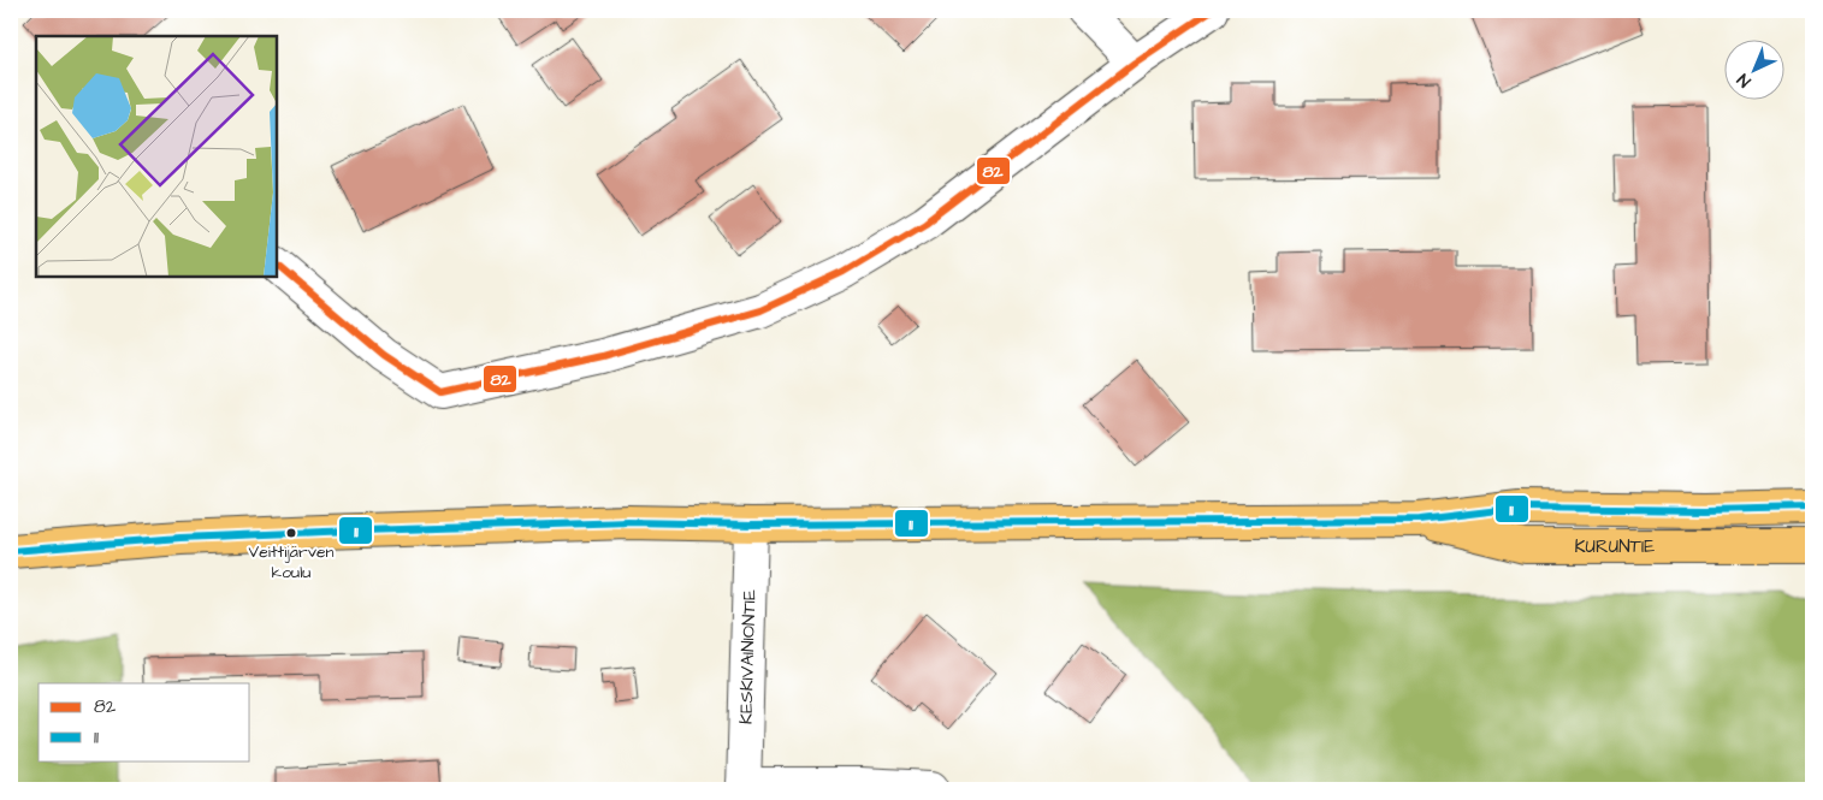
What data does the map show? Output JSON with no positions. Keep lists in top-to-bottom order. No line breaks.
{"streets":{"main road":["KURUNTIE"],"street":["KESKIVAINIONTIE"]},"crossings":[["KURUNTIE","KESKIVAINIONTIE"]],"places":["Veittijärven koulu"],"lines":["transit line 82","transit line 11"],"legend":["82","11"],"north":"bottom left"}
